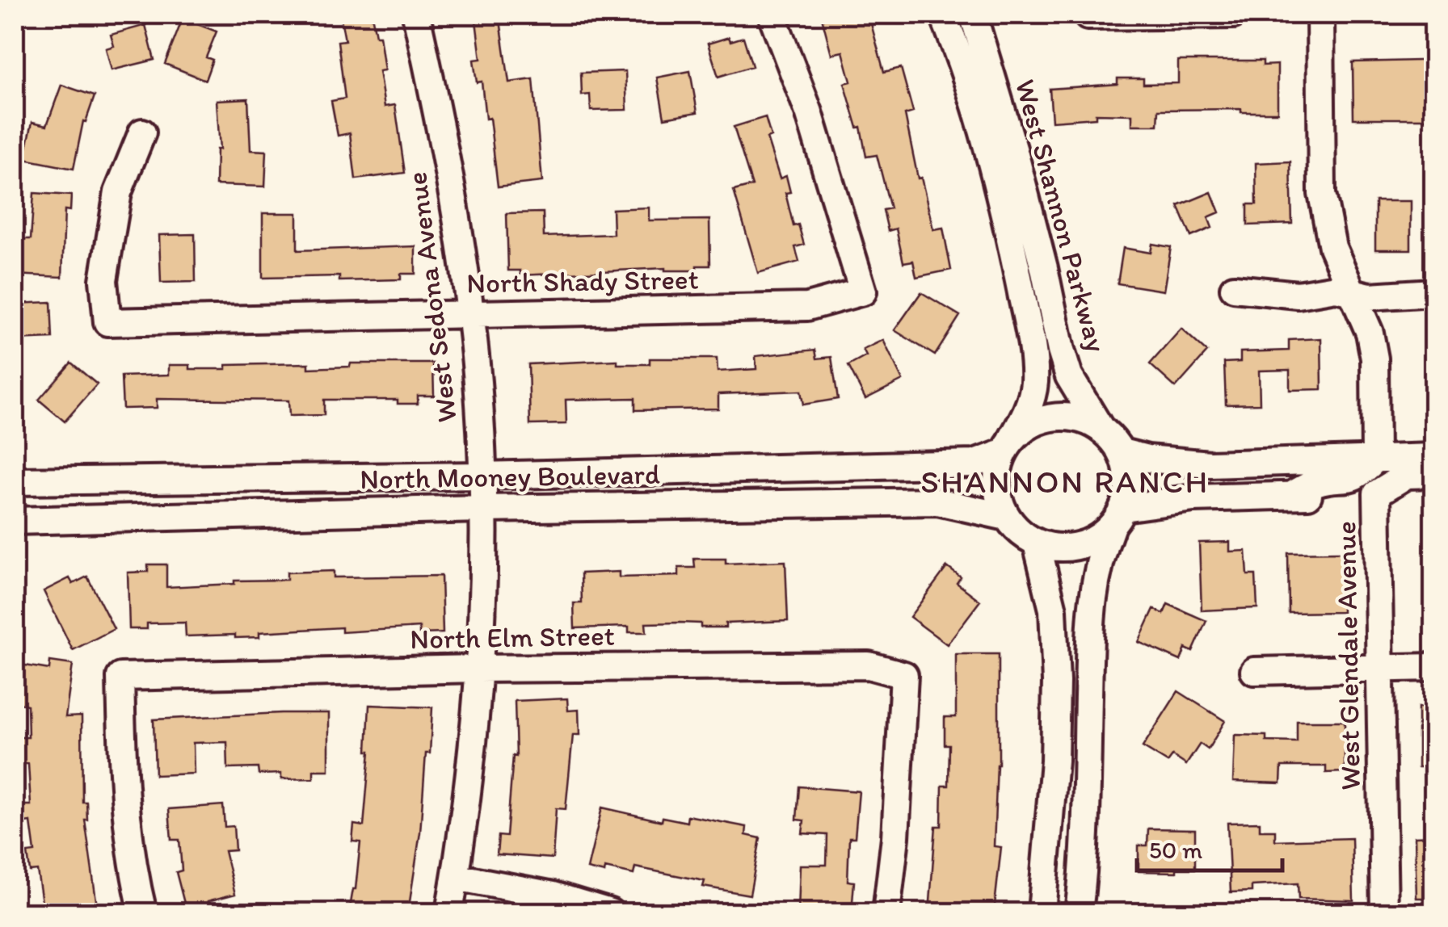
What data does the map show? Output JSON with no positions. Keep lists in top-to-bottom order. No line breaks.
{"streets":{"street":["West Shannon Parkway","North Shady Street","West Sedona Avenue","North Mooney Boulevard","North Elm Street","West Glendale Avenue"]},"crossings":[["West Shannon Parkway","North Mooney Boulevard"],["North Shady Street","West Sedona Avenue"],["West Sedona Avenue","North Mooney Boulevard"],["West Sedona Avenue","North Elm Street"]],"districts":["SHANNON RANCH"],"scale_bar":"50 m"}
